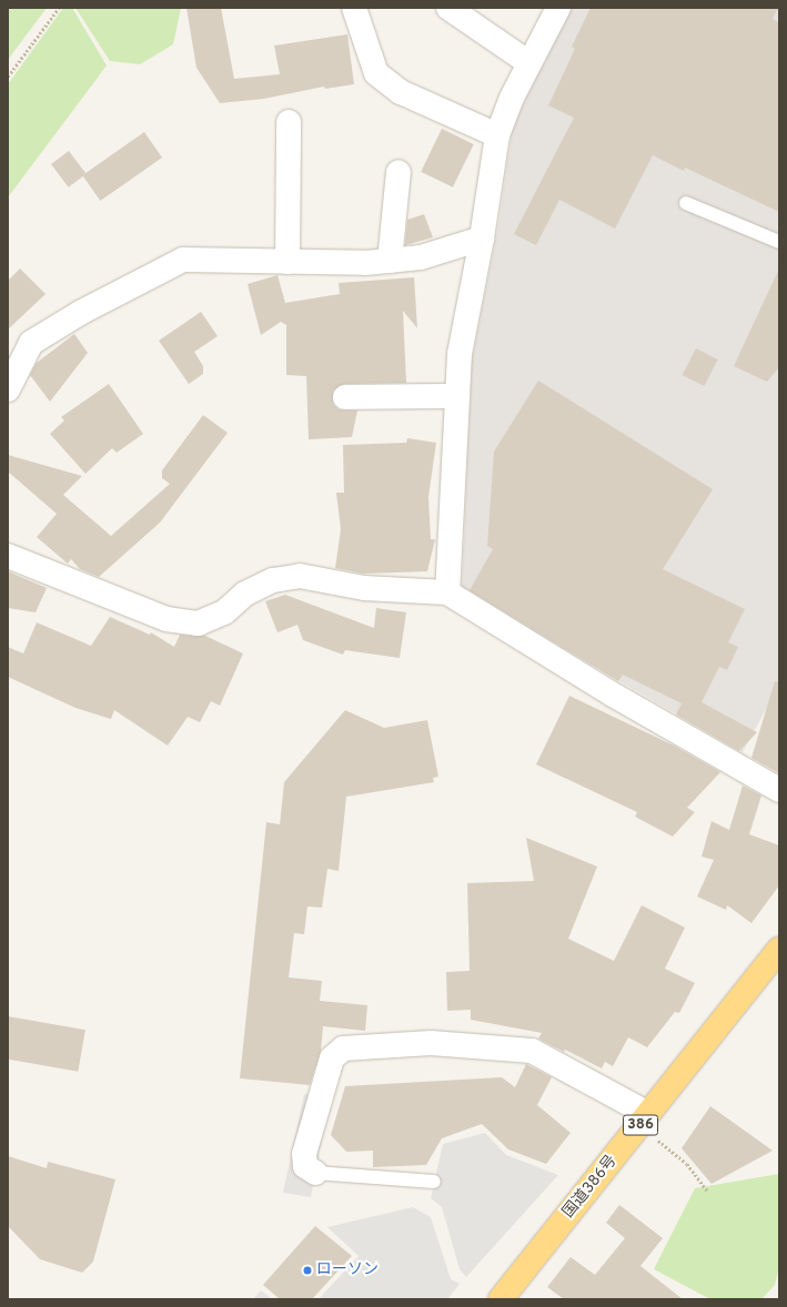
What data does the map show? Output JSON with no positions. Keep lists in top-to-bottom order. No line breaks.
{"streets":{"highway":["386","国道386号"]},"places":["ローソン"]}
